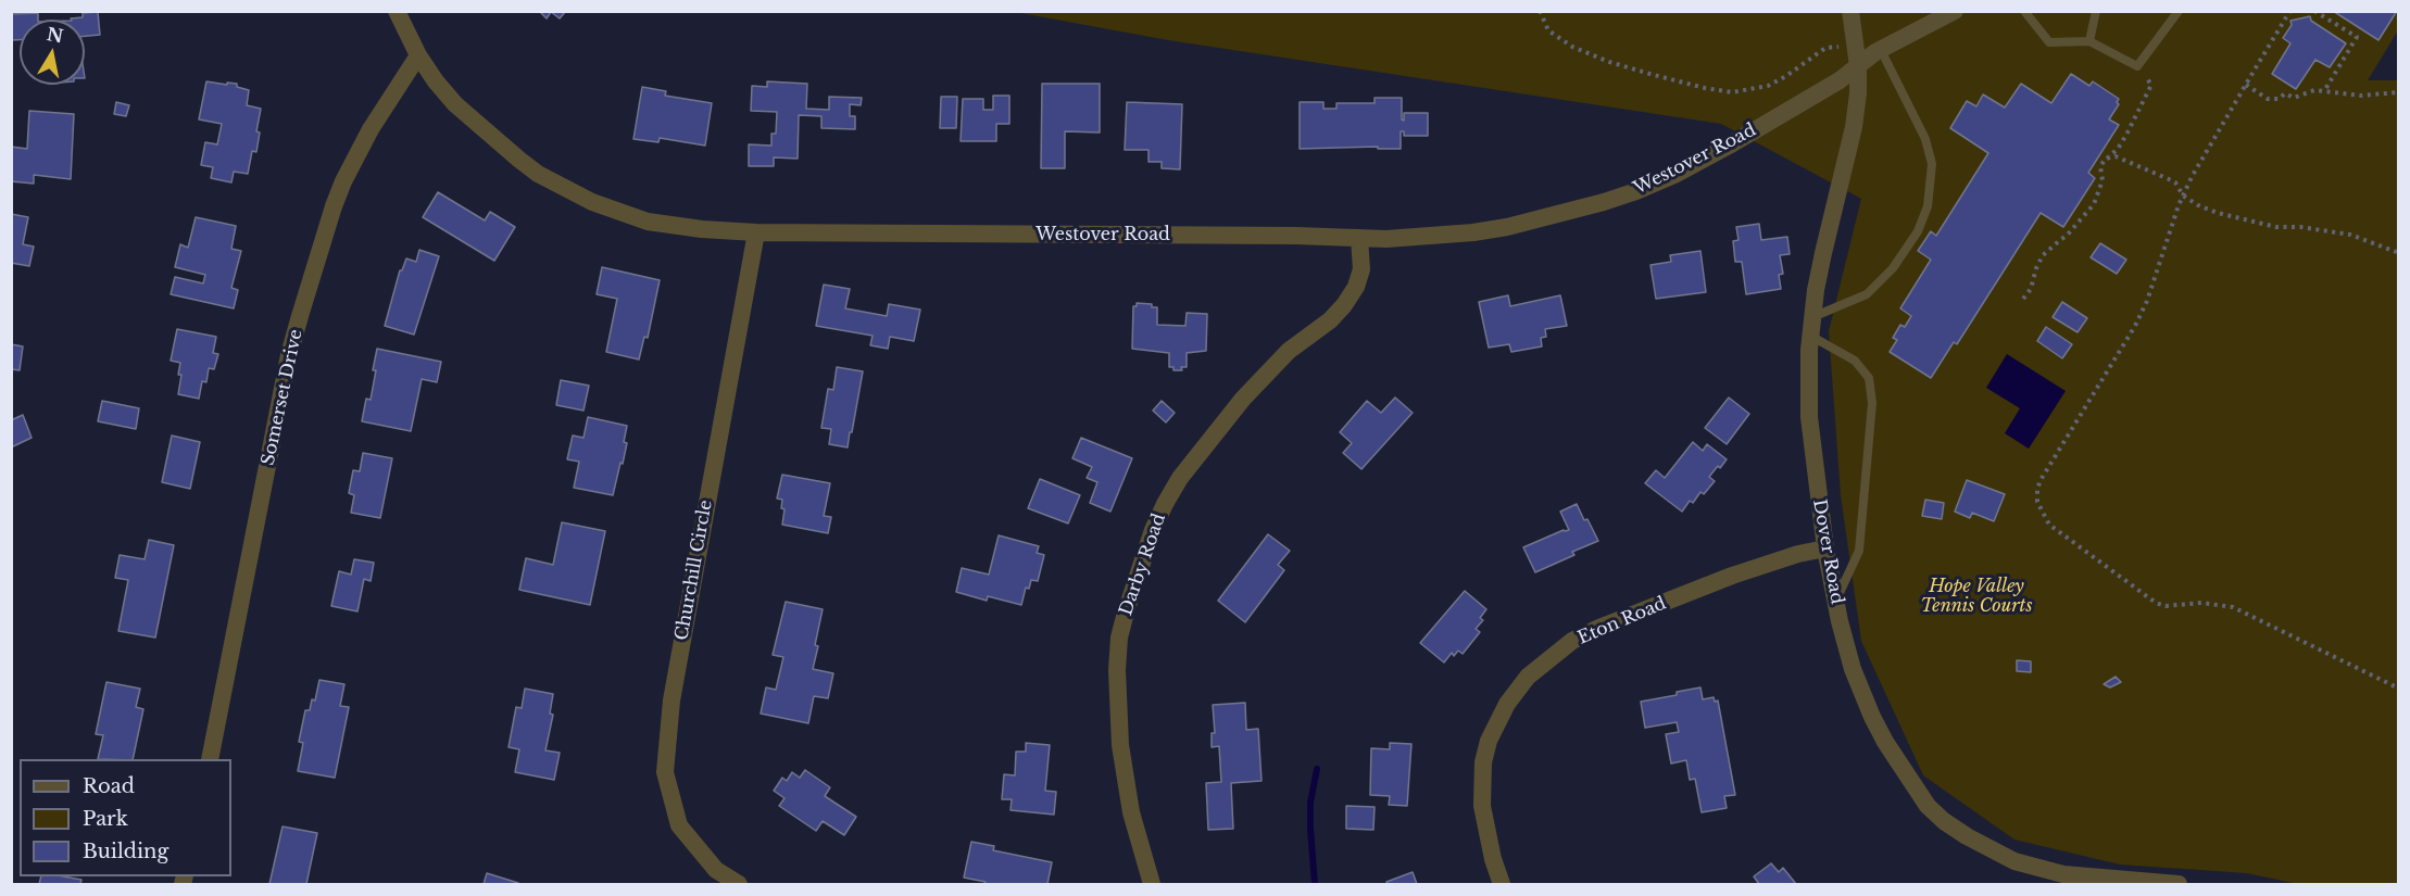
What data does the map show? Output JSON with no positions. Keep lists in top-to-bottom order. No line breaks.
{"streets":{"street":["Westover Road","Somerset Drive","Dover Road","Darby Road","Churchill Circle","Eton Road"]},"crossings":[["Westover Road","Somerset Drive"],["Westover Road","Dover Road"],["Westover Road","Darby Road"],["Westover Road","Churchill Circle"],["Dover Road","Eton Road"]],"parks":["Hope Valley Tennis Courts"],"legend":["Road","Park","Building"],"north":"top"}
